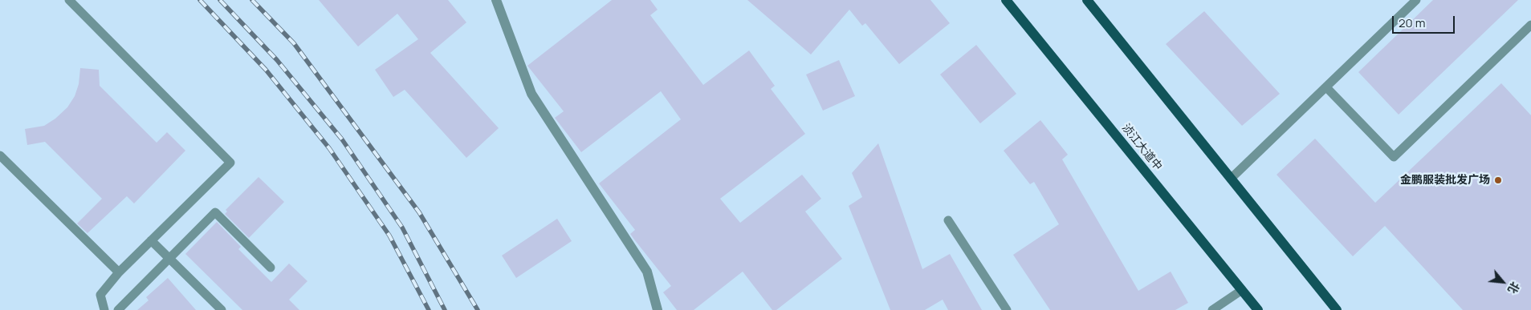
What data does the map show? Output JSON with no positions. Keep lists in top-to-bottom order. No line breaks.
{"streets":{"main road":["浈江大道中"]},"places":["金鹏服装批发广场"],"scale_bar":"20 m","north":"bottom right"}
